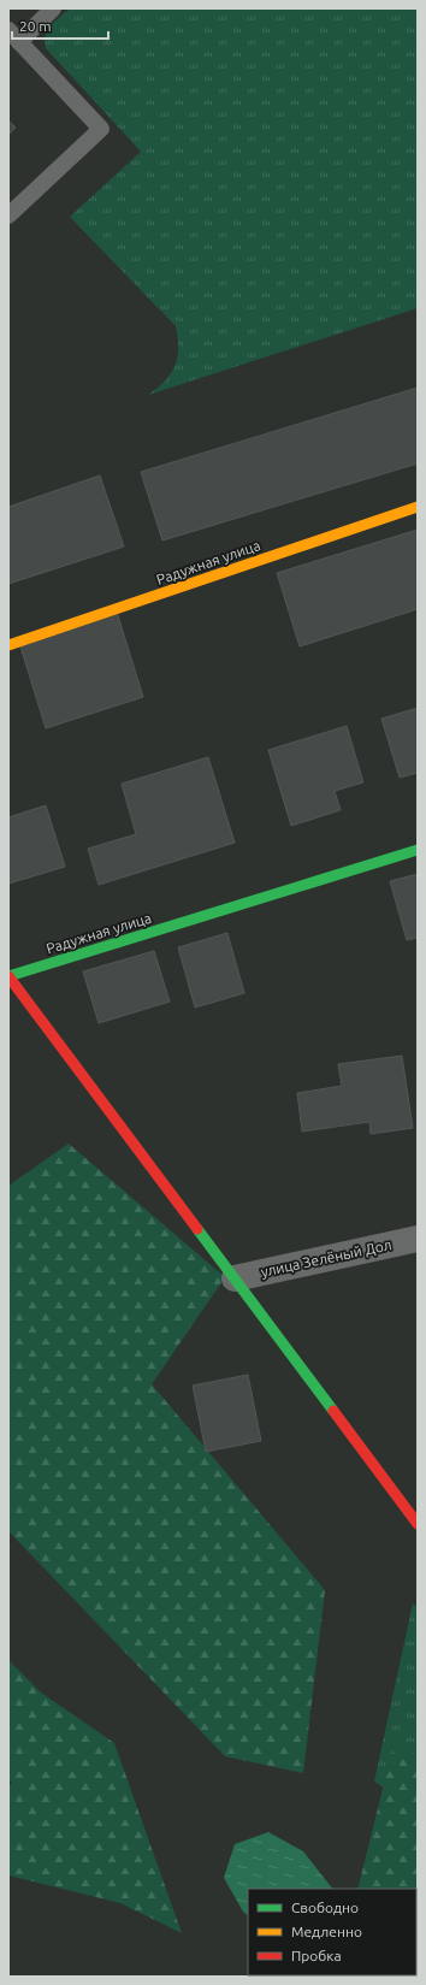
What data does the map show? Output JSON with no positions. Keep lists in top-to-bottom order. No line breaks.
{"streets":{"street":["Радужная улица","улица Зелёный Дол"]},"legend":["Свободно","Медленно","Пробка"],"scale_bar":"20 m"}
